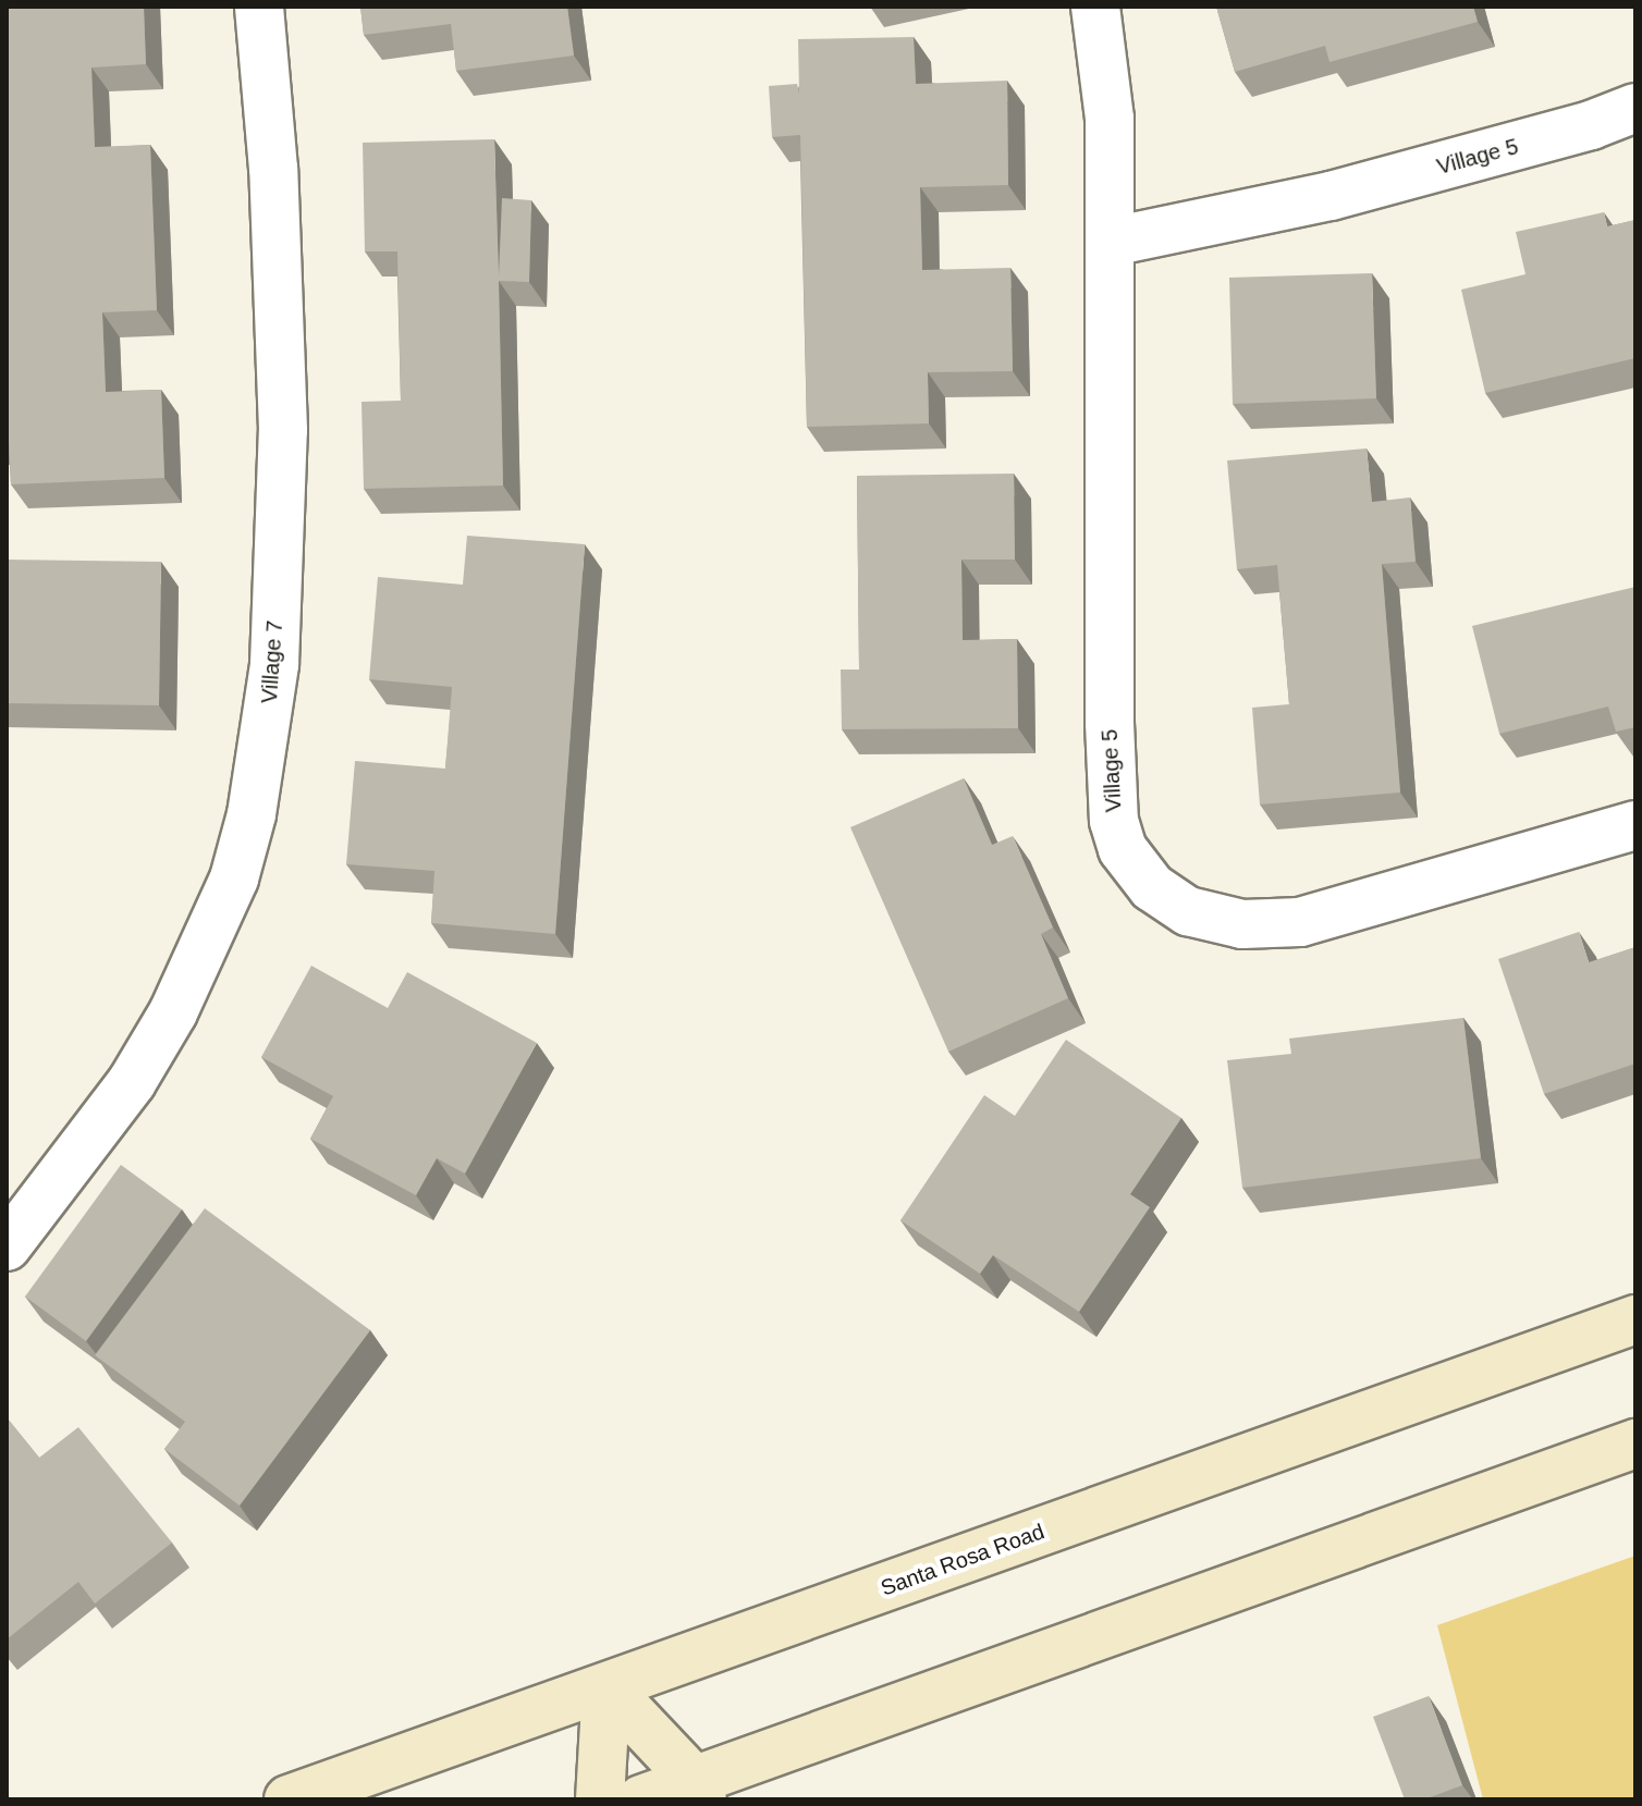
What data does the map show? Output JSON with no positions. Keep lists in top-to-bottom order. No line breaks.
{"streets":{"main road":["Santa Rosa Road"],"street":["Village 5","Village 7"]}}
